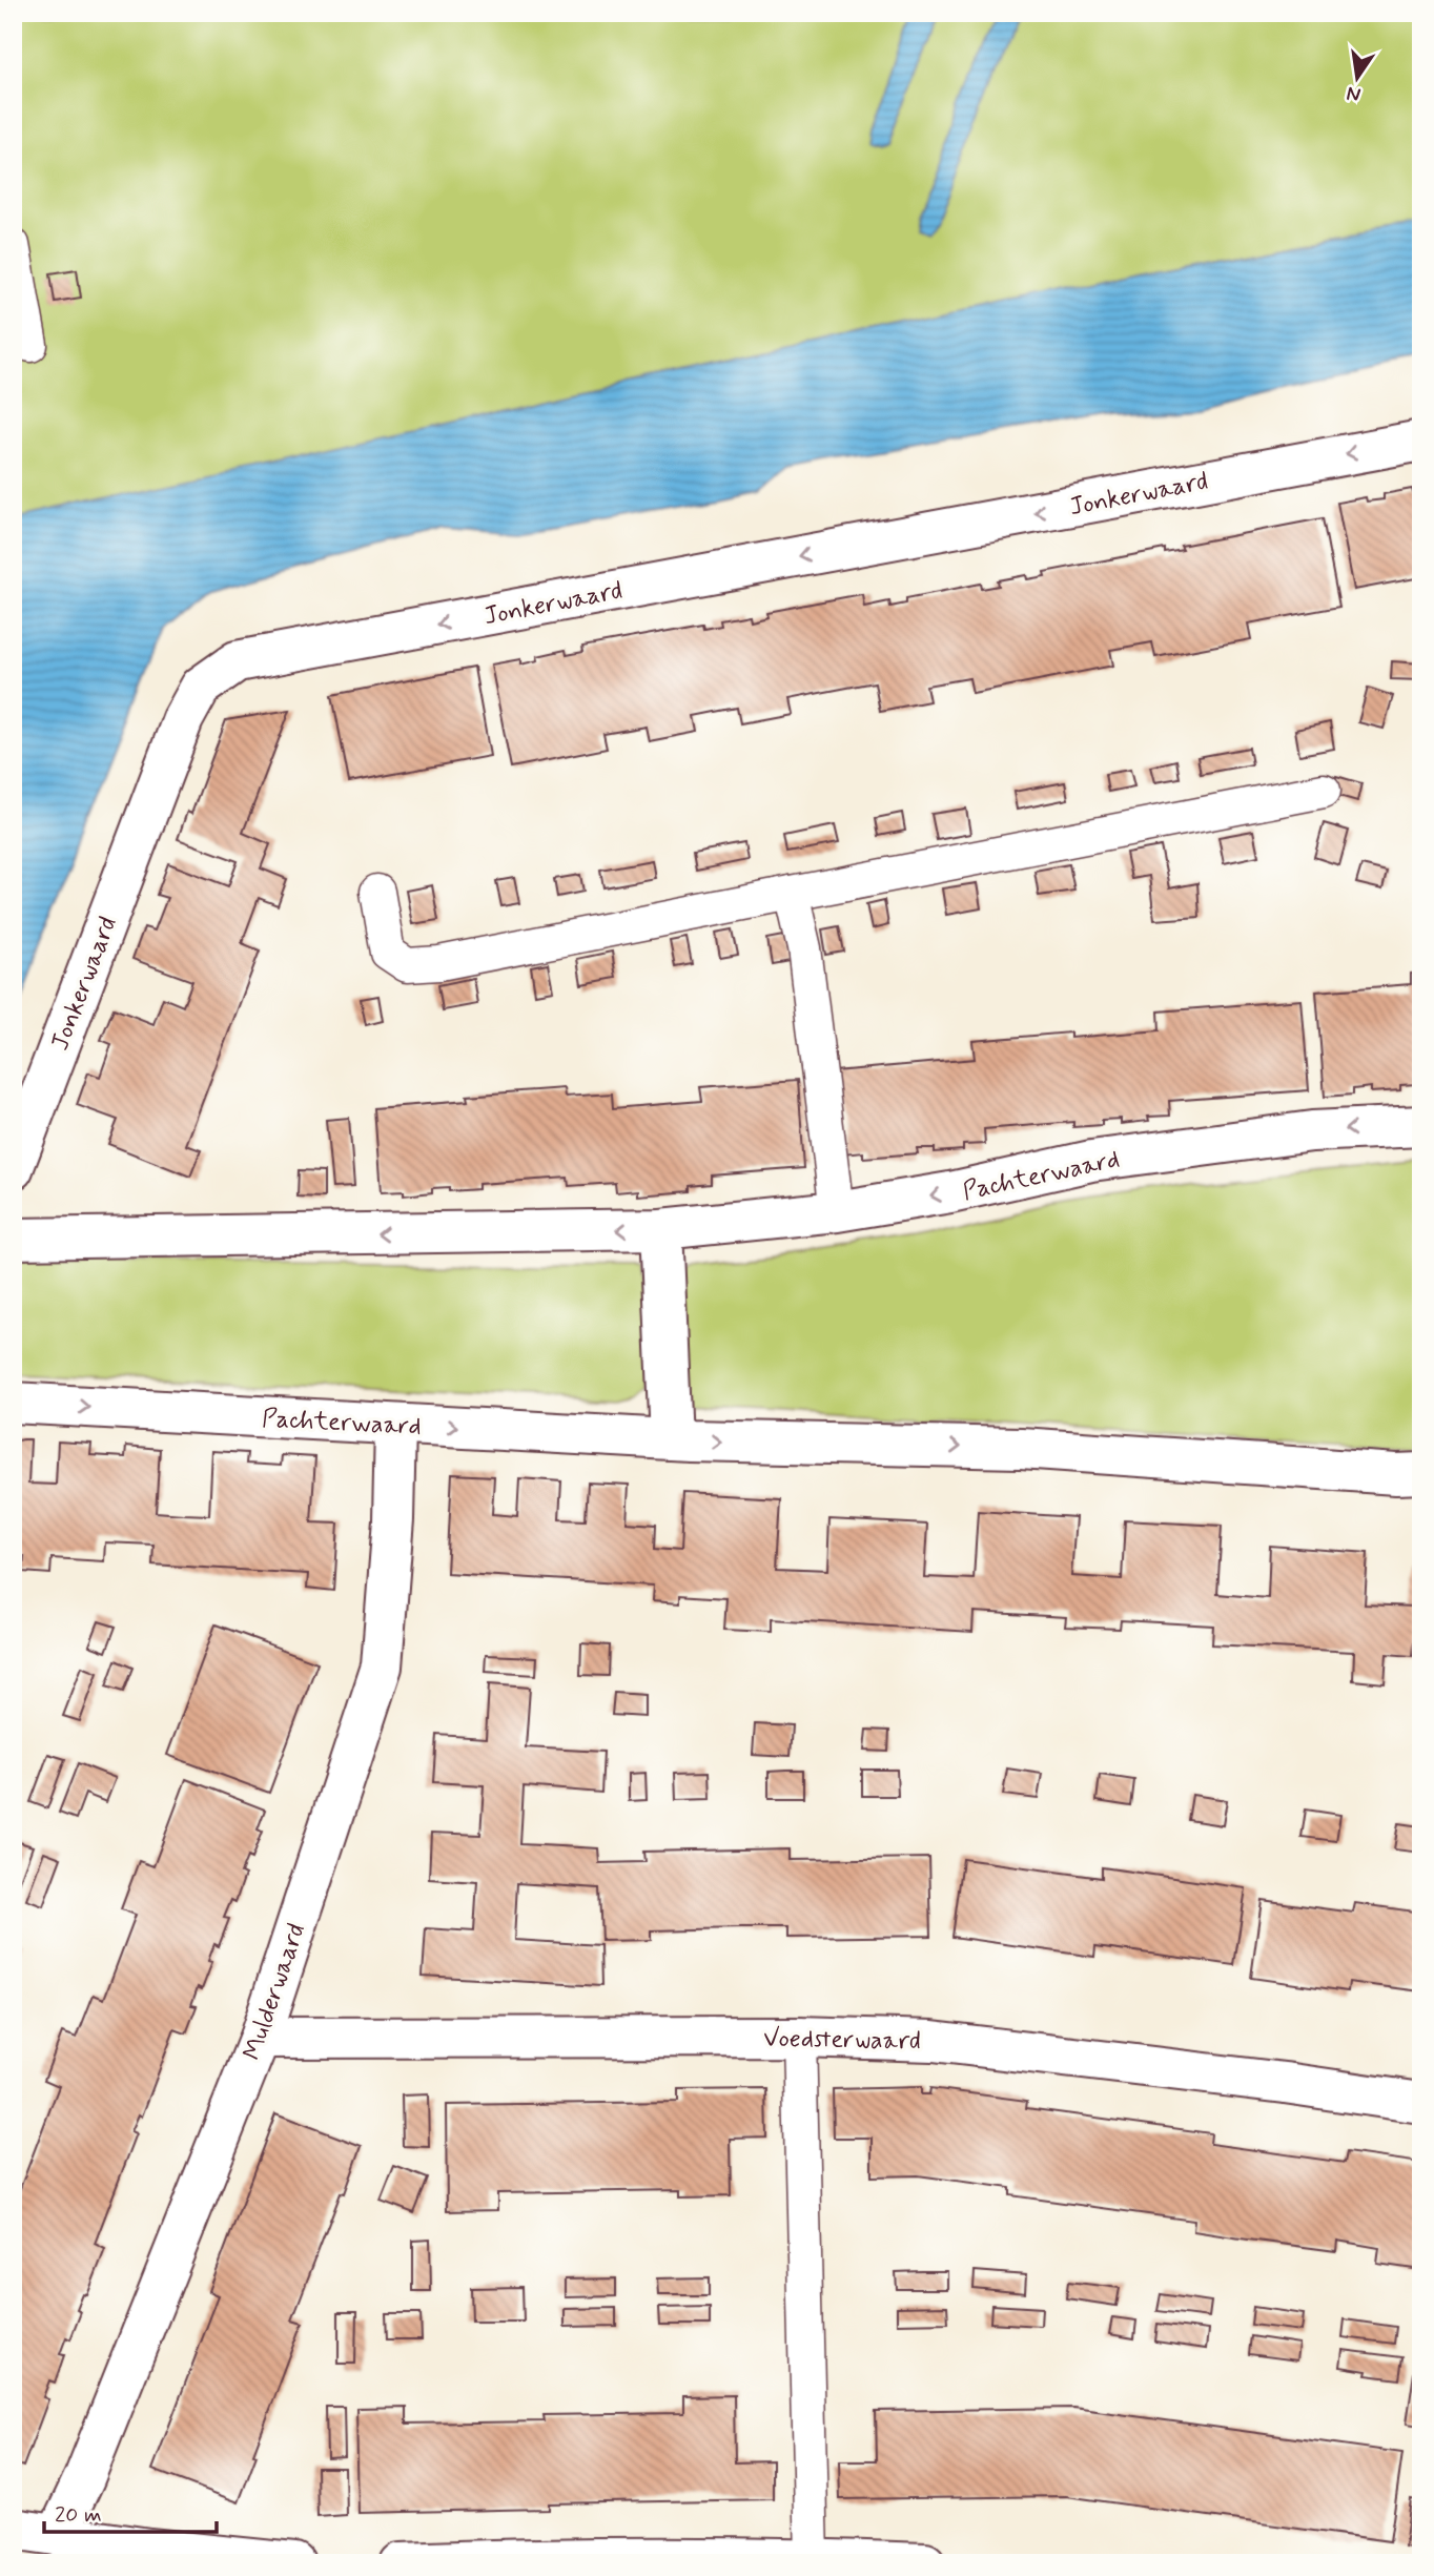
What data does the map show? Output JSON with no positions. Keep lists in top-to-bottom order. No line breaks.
{"streets":{"street":["Jonkerwaard","Pachterwaard","Mulderwaard","Voedsterwaard"]},"crossings":[["Pachterwaard","Mulderwaard"],["Mulderwaard","Voedsterwaard"]],"one_way":["Jonkerwaard"],"scale_bar":"20 m","north":"bottom"}
